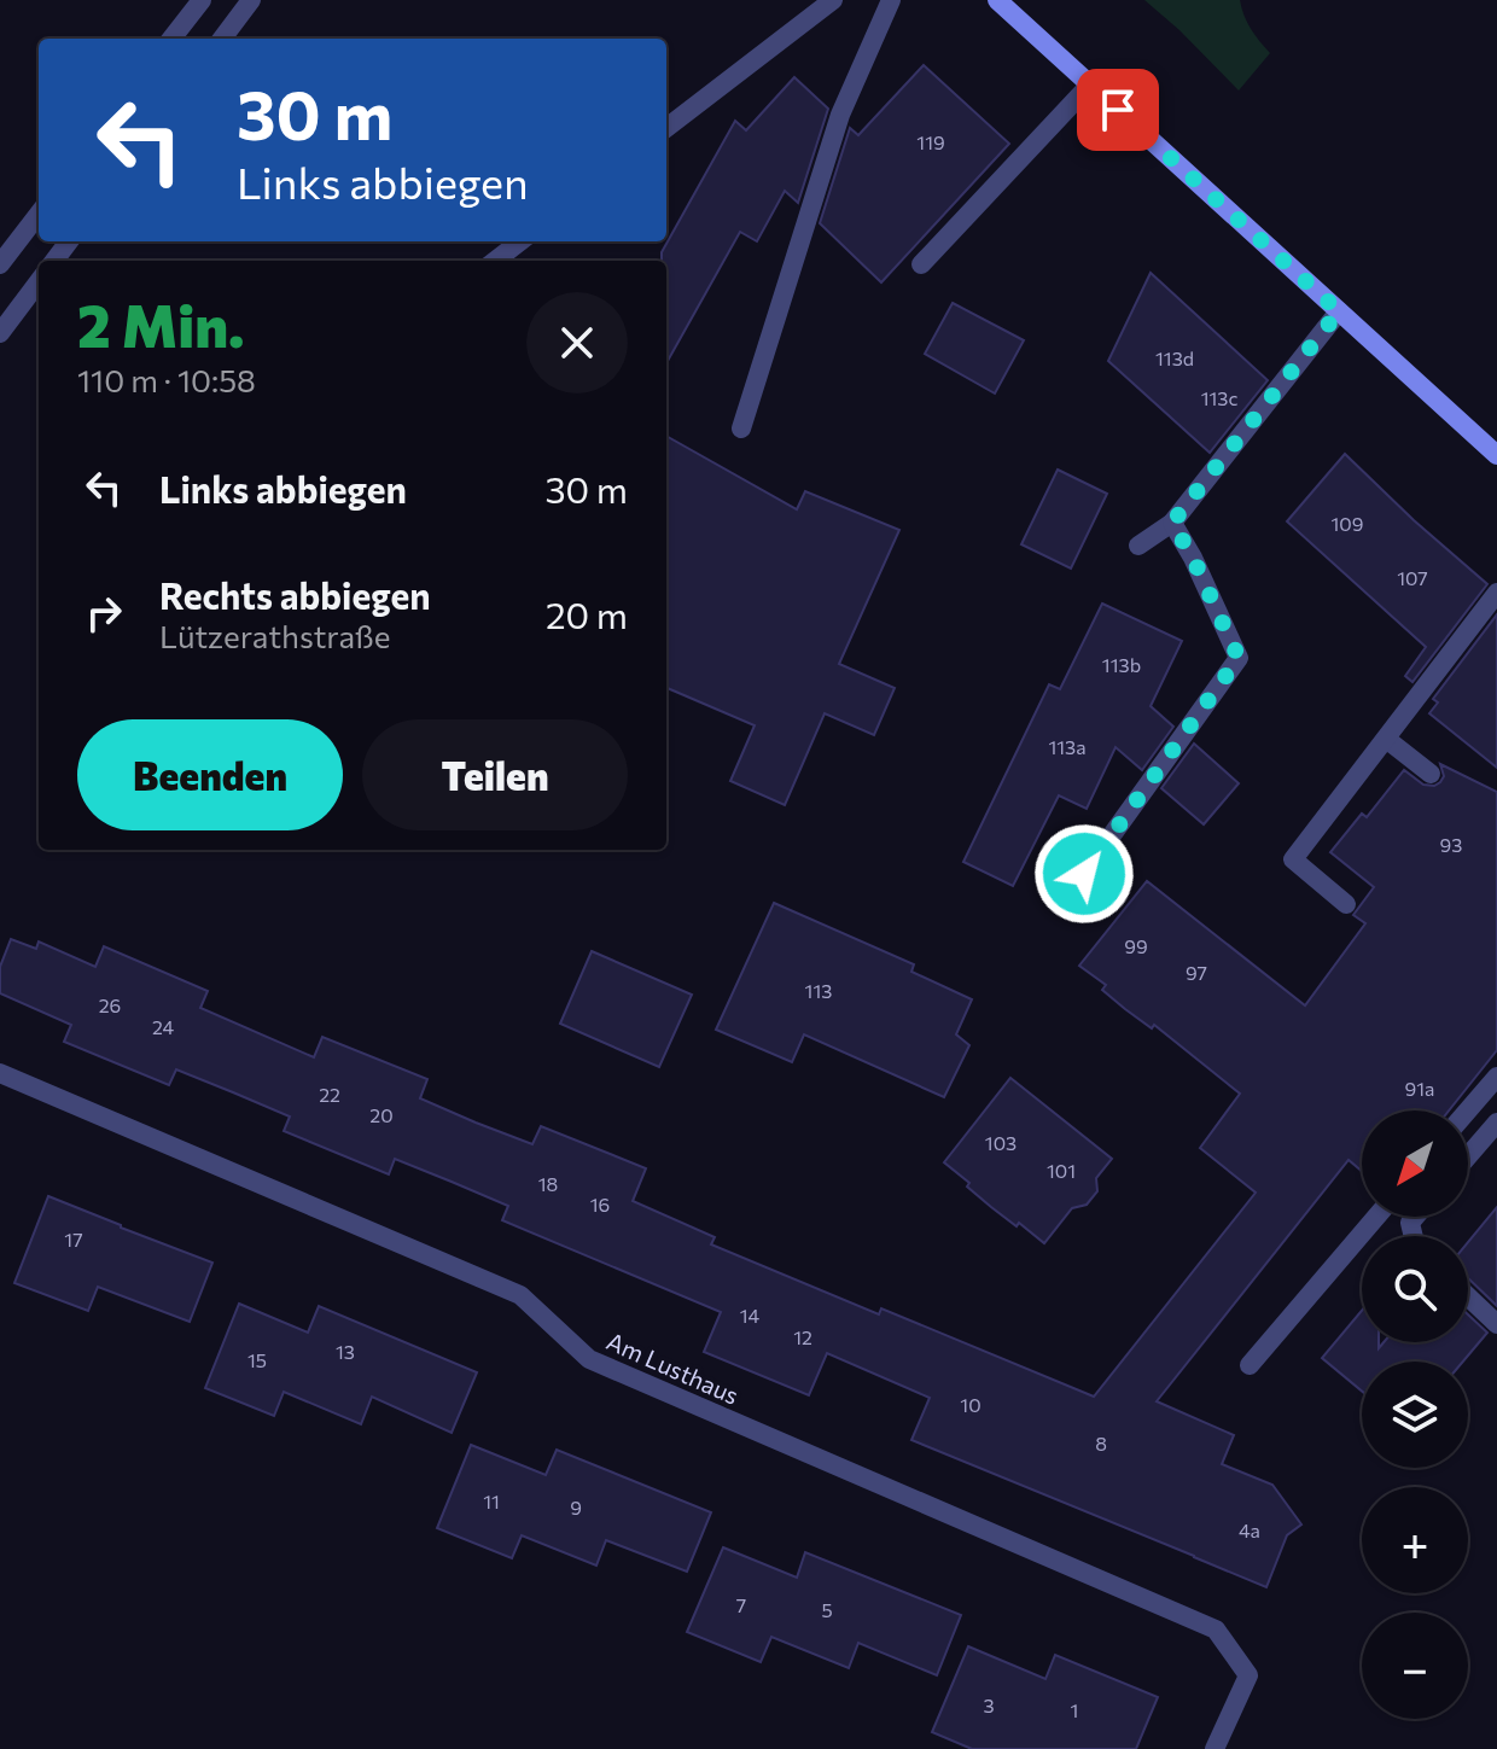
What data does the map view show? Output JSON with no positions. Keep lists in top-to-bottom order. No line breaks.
{"streets":{"street":["Am Lusthaus"]},"house_numbers":["119","113d","113c","109","107","113b","113a","93","99","97","113","26","24","91a","22","20","103","101","18","16","17","14","12","13","15","10","8","11","9","4a","7","5","3","1"],"north":"bottom left","page":{"turn":["30 m","Links abbiegen"],"heading":["2 Min.","110 m · 10:58"],"list":[{"name":"Links abbiegen","value":"30 m"},{"name":"Rechts abbiegen","note":"Lützerathstraße","value":"20 m"}],"buttons":["Beenden","Teilen"],"map_buttons":["+","−"]}}
